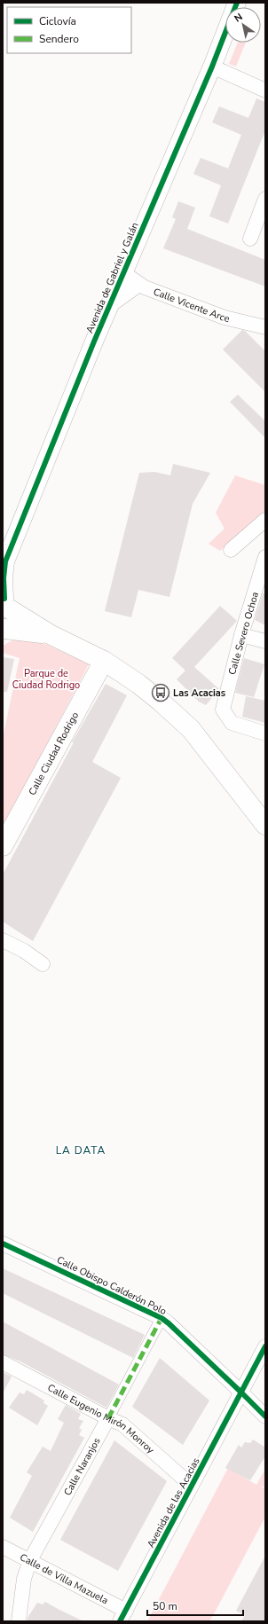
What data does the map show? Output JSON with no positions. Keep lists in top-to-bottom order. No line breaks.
{"streets":{"main road":["Calle Ciudad Rodrigo"],"street":["Avenida de Gabriel y Galán","Calle Vicente Arce","Calle Severo Ochoa","Calle Obispo Calderón Polo","Calle Eugenio Mirón Monroy","Calle Naranjos","Avenida de las Acacias","Calle de Villa Mazuela"]},"crossings":[["Avenida de Gabriel y Galán","Calle Vicente Arce"],["Calle Obispo Calderón Polo","Calle Naranjos"],["Calle Obispo Calderón Polo","Avenida de las Acacias"],["Calle Eugenio Mirón Monroy","Calle Naranjos"],["Calle Eugenio Mirón Monroy","Avenida de las Acacias"],["Calle Naranjos","Calle de Villa Mazuela"],["Avenida de las Acacias","Calle de Villa Mazuela"]],"districts":["LA DATA"],"parks":["Parque de Ciudad Rodrigo"],"places":{"bus stop":["Las Acacias"]},"legend":["Ciclovía","Sendero"],"scale_bar":"50 m","north":"top left"}
